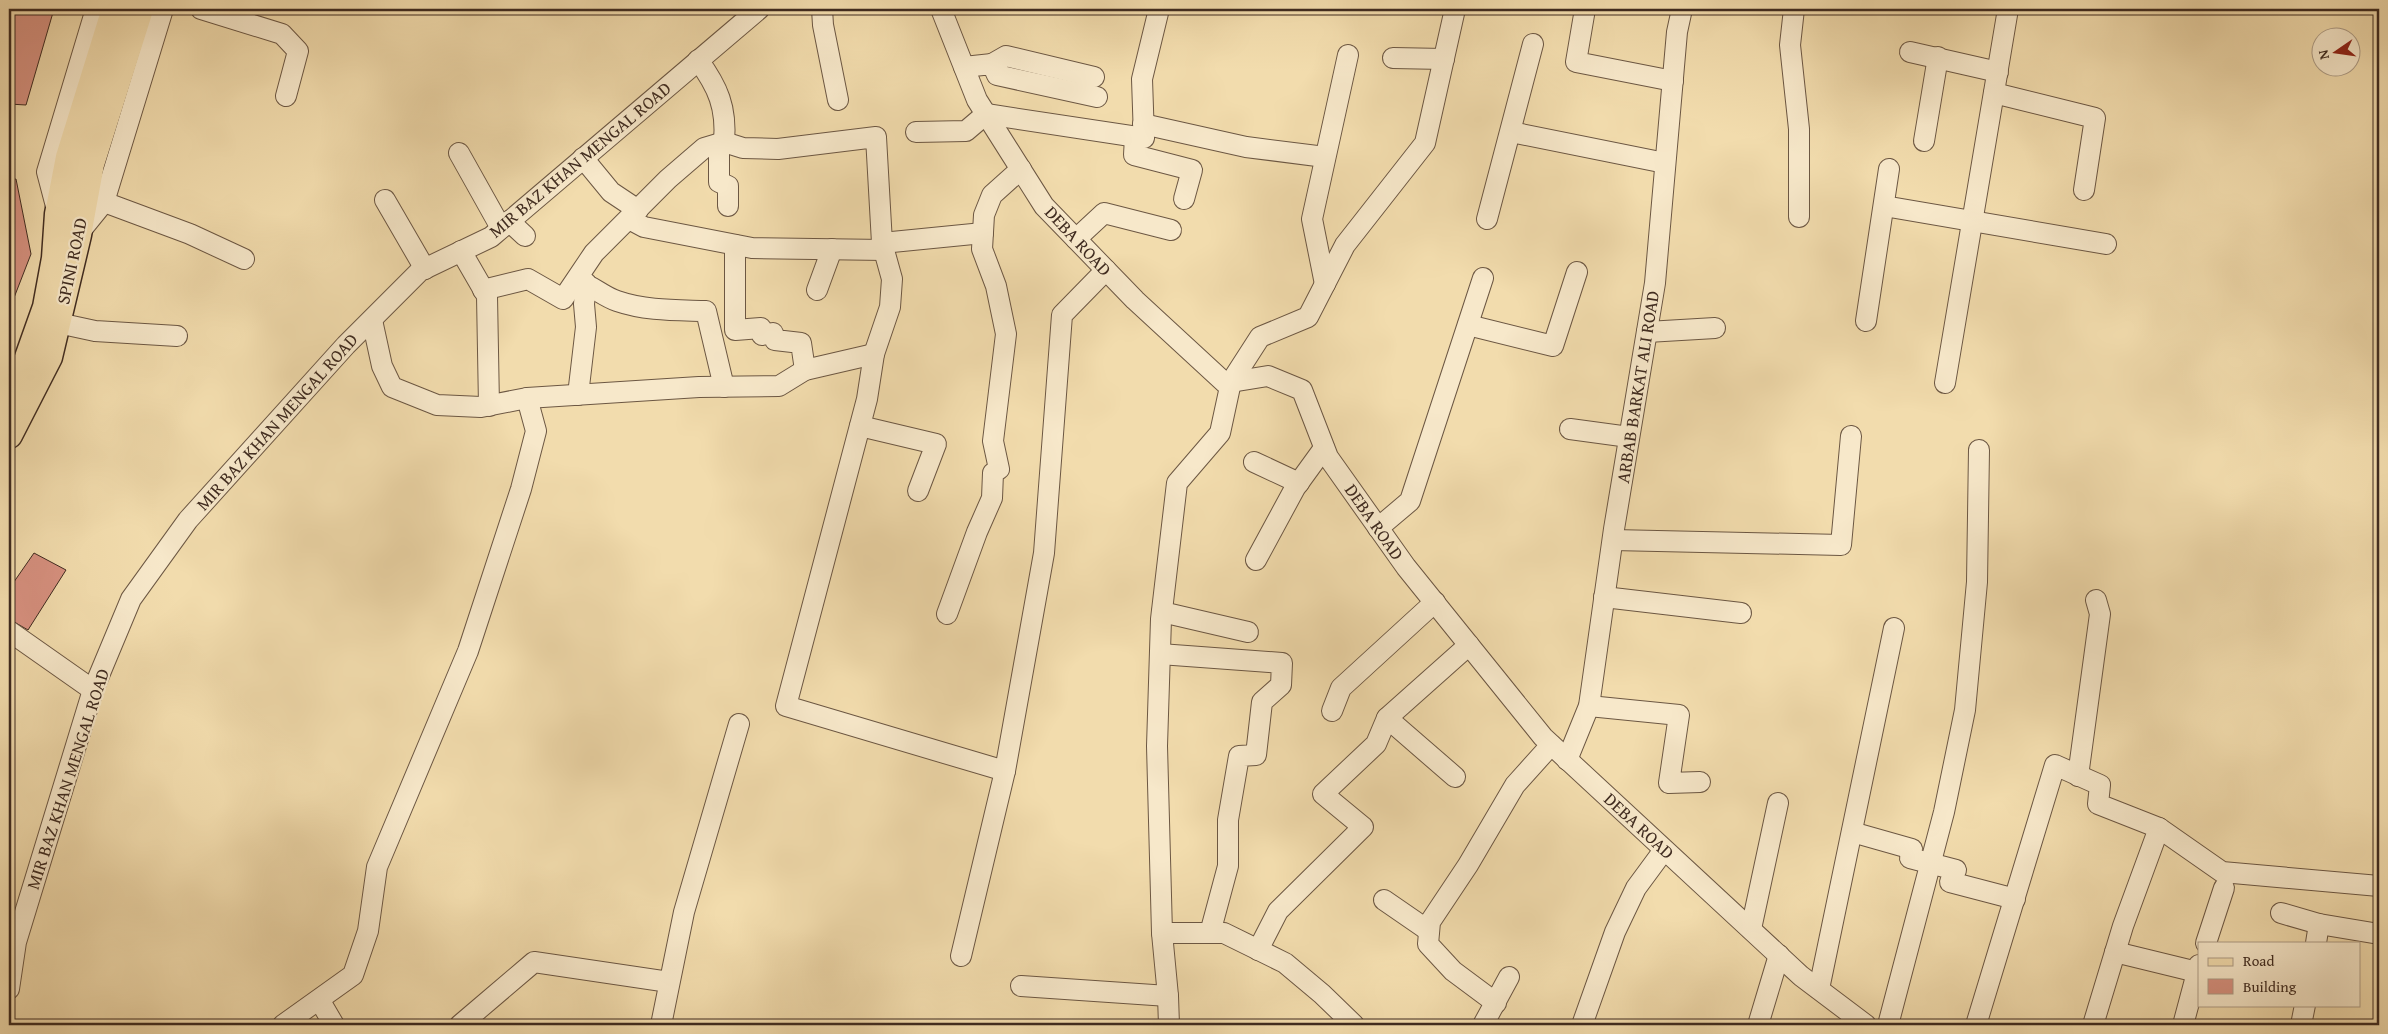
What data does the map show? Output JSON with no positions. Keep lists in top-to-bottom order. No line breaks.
{"streets":{"main road":["SPINI ROAD"],"street":["MIR BAZ KHAN MENGAL ROAD","DEBA ROAD","ARBAB BARKAT ALI ROAD"]},"crossings":[["DEBA ROAD","ARBAB BARKAT ALI ROAD"]],"legend":["Road","Building"],"north":"left"}
